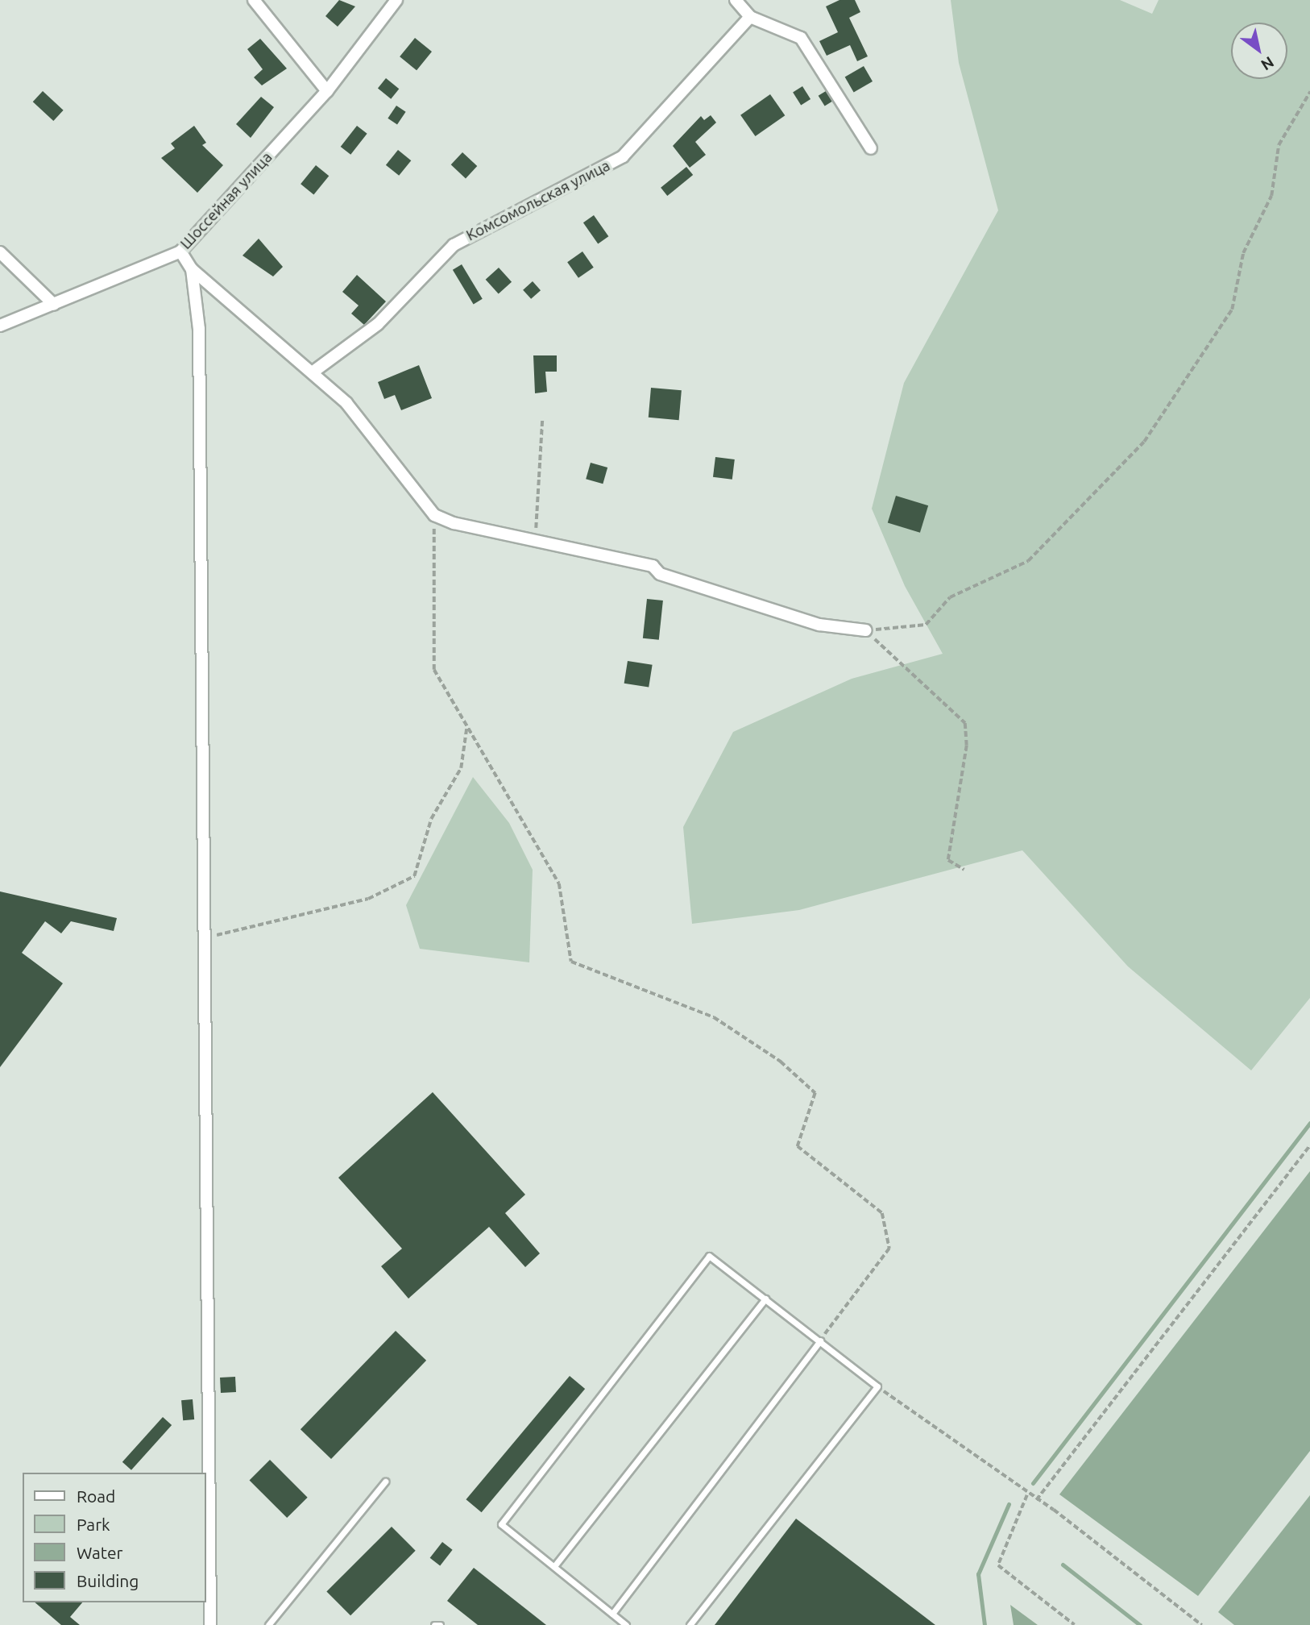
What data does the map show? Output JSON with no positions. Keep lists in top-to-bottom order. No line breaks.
{"streets":{"street":["Шоссейная улица","Комсомольская улица"]},"legend":["Road","Park","Water","Building"],"north":"bottom right"}
